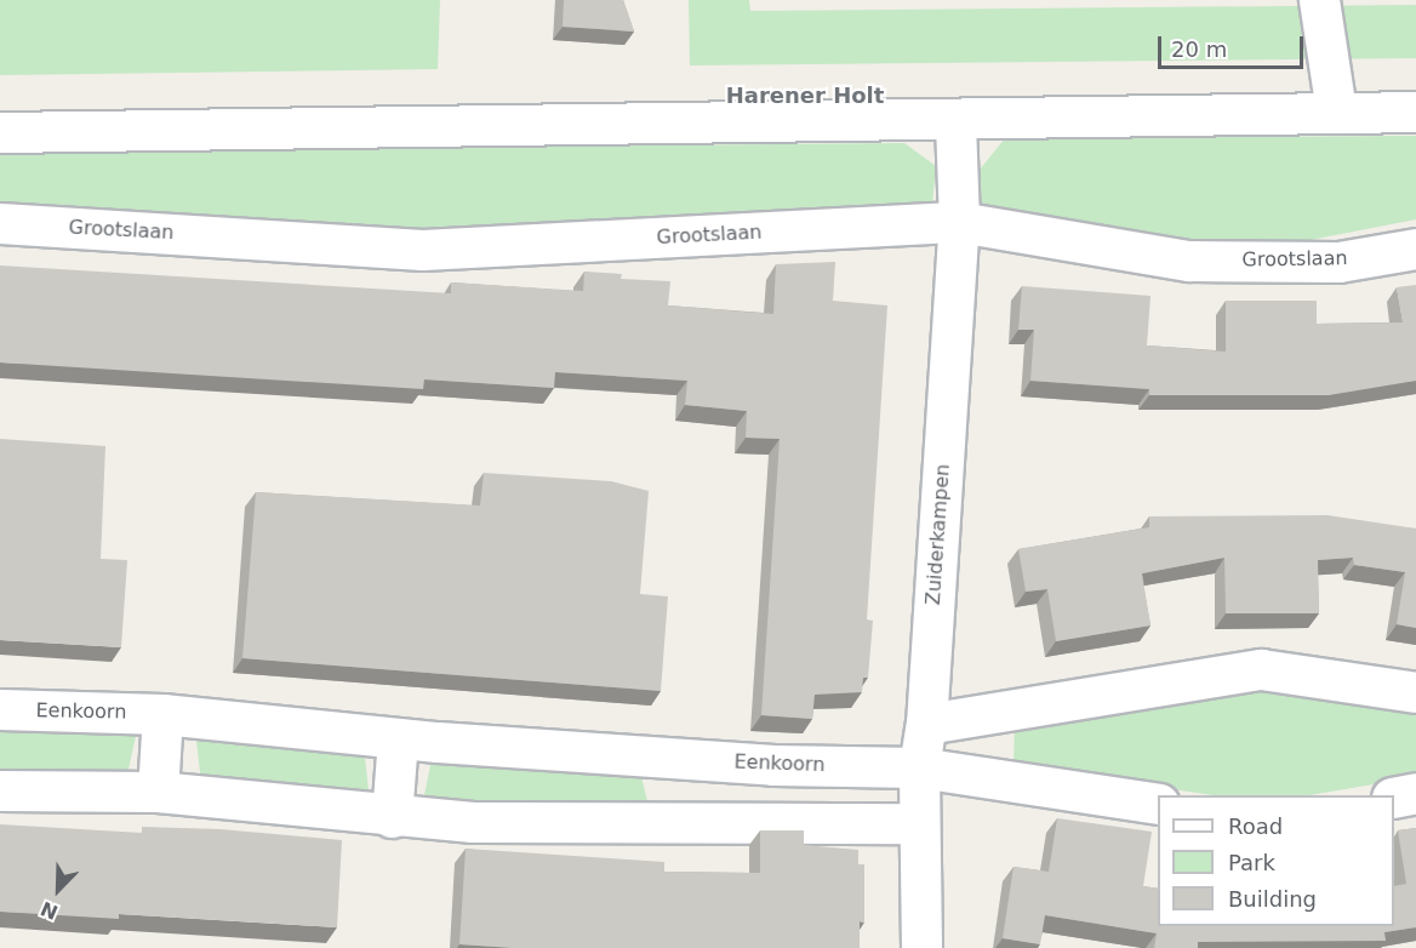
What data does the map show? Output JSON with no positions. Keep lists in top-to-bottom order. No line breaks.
{"streets":{"street":["Grootslaan","Zuiderkampen","Eenkoorn"]},"crossings":[["Grootslaan","Zuiderkampen"],["Zuiderkampen","Eenkoorn"]],"districts":["Harener Holt"],"legend":["Road","Park","Building"],"scale_bar":"20 m","north":"bottom left"}
